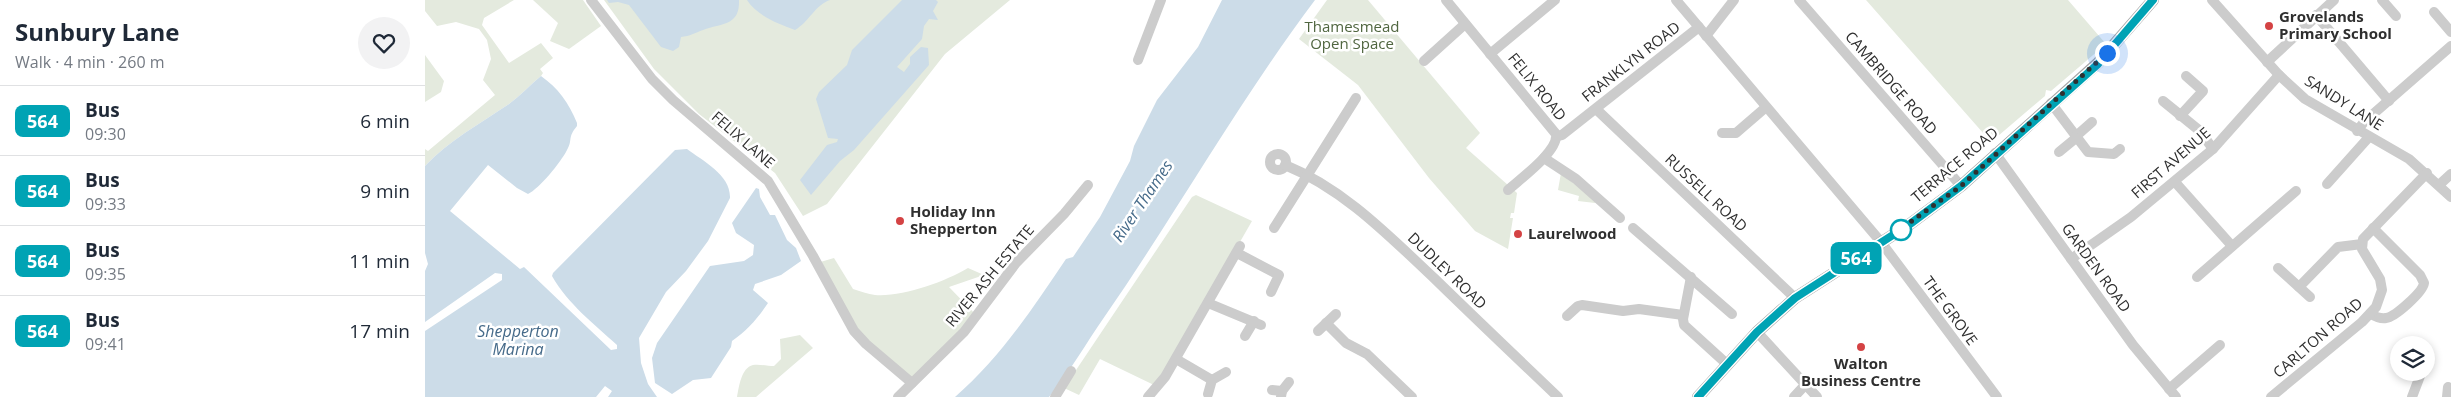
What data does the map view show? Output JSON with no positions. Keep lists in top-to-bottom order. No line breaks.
{"streets":{"main road":["TERRACE ROAD"],"street":["FRANKLYN ROAD","CAMBRIDGE ROAD","FELIX ROAD","SANDY LANE","FELIX LANE","FIRST AVENUE","RUSSELL ROAD","GARDEN ROAD","DUDLEY ROAD","RIVER ASH ESTATE","THE GROVE","CARLTON ROAD"]},"crossings":[["FRANKLYN ROAD","FELIX ROAD"],["FRANKLYN ROAD","RUSSELL ROAD"],["FRANKLYN ROAD","THE GROVE"],["CAMBRIDGE ROAD","TERRACE ROAD"],["SANDY LANE","FIRST AVENUE"],["FELIX LANE","RIVER ASH ESTATE"],["FIRST AVENUE","GARDEN ROAD"],["TERRACE ROAD","RUSSELL ROAD"],["TERRACE ROAD","GARDEN ROAD"],["TERRACE ROAD","THE GROVE"]],"water":["River Thames","Shepperton Marina"],"parks":["Thamesmead Open Space"],"places":["Grovelands Primary School","Holiday Inn Shepperton","Laurelwood","Walton Business Centre"],"lines":["bus line 564"],"page":{"heading":["Sunbury Lane","Walk · 4 min · 260 m"],"on_map":"564","list":[{"mark":"564","name":"Bus","note":"09:30","value":"6 min"},{"mark":"564","name":"Bus","note":"09:33","value":"9 min"},{"mark":"564","name":"Bus","note":"09:35","value":"11 min"},{"mark":"564","name":"Bus","note":"09:41","value":"17 min"}]}}
